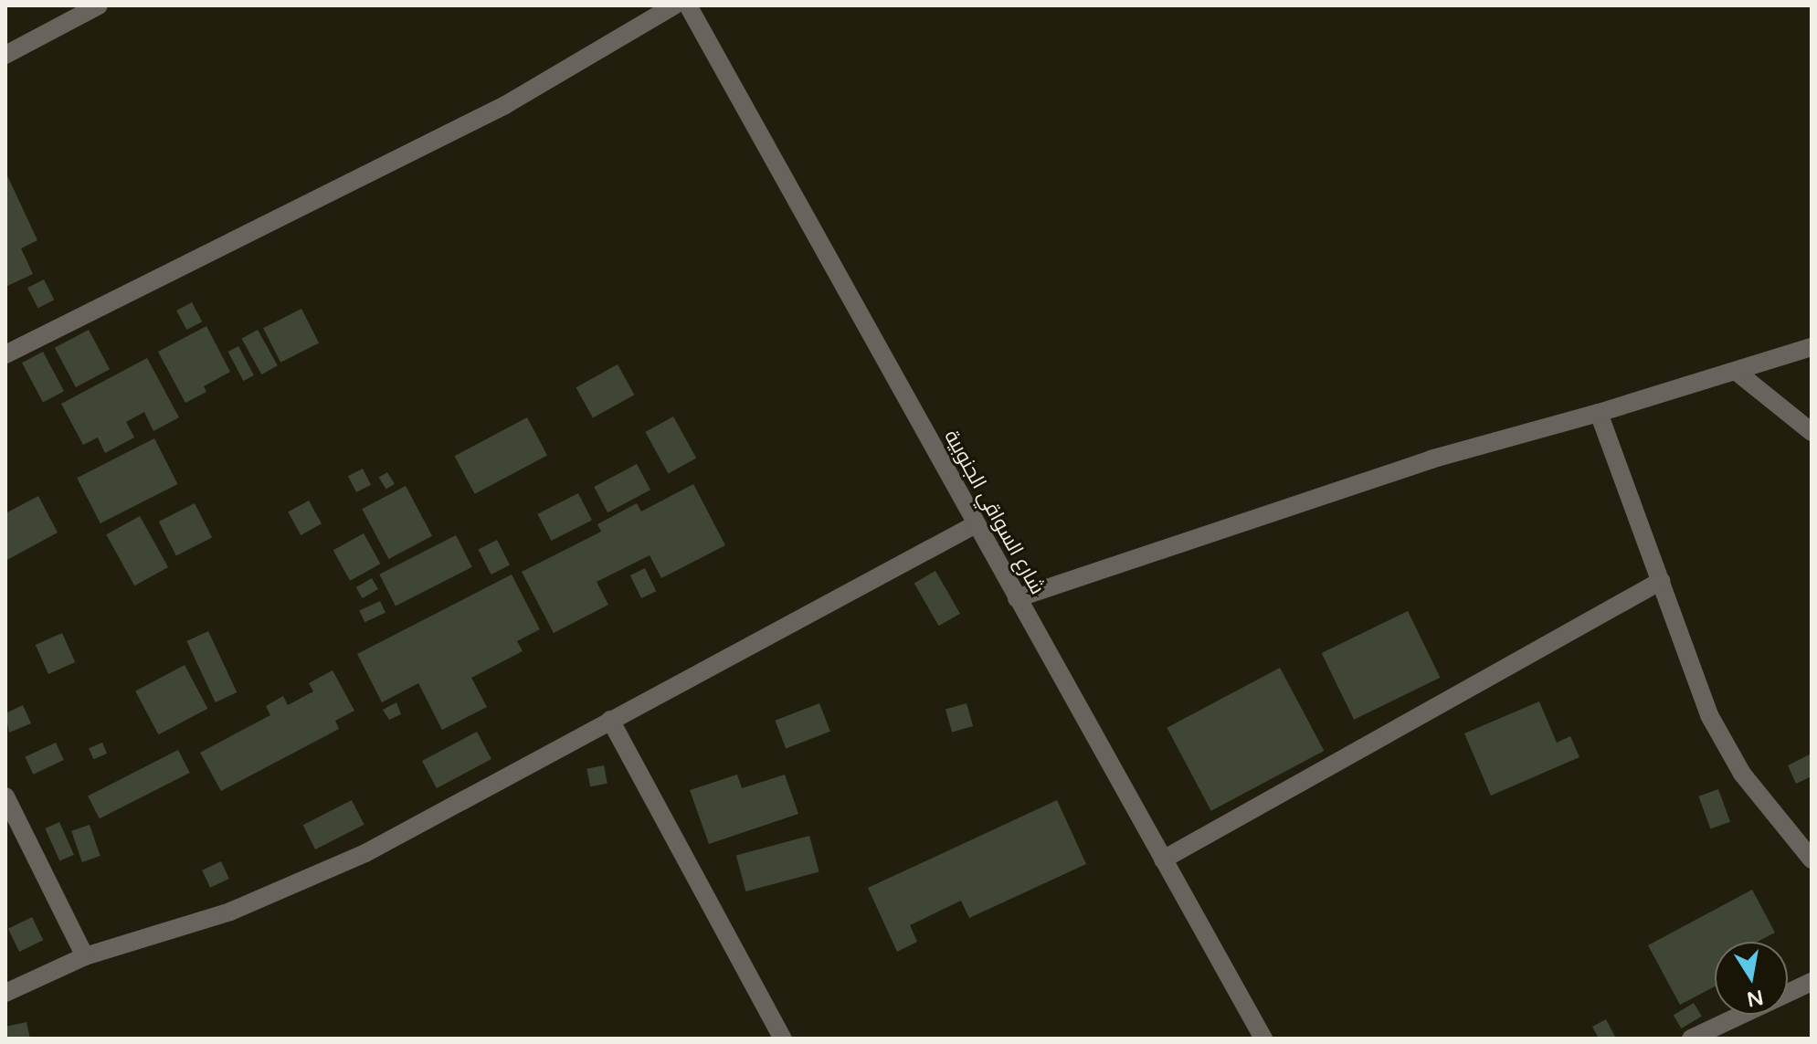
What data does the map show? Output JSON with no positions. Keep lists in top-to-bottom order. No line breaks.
{"streets":{"street":["شارع السواقي الجنوبية"]},"north":"bottom"}
